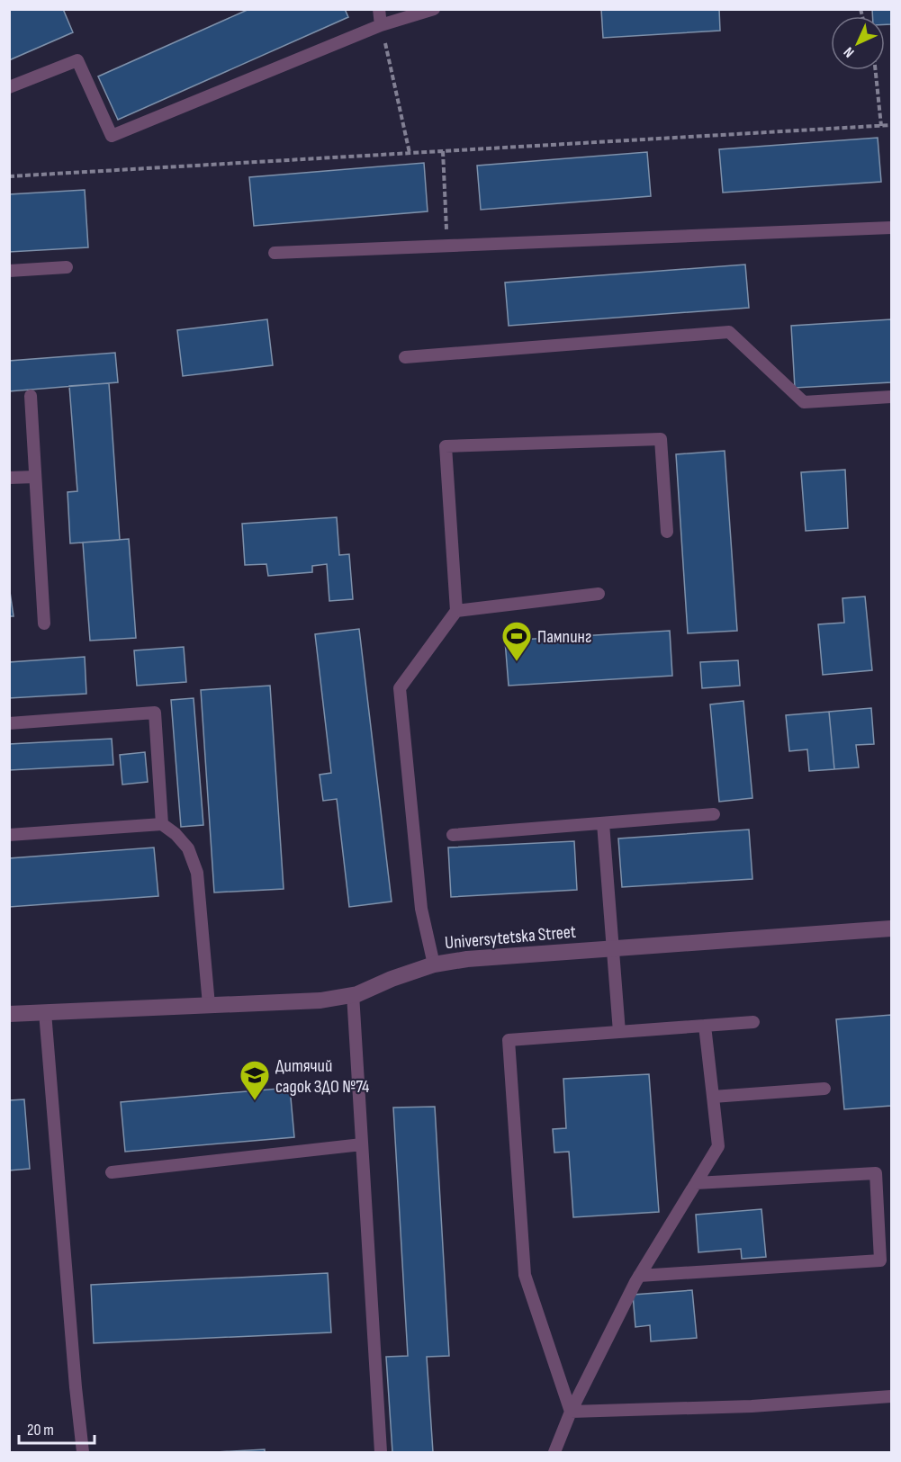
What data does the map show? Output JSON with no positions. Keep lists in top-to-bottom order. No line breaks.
{"streets":{"street":["Universytetska Street"]},"places":{"sports":["Пампинг"],"school or university":["Дитячий садок ЗДО №74"]},"scale_bar":"20 m","north":"bottom left"}
